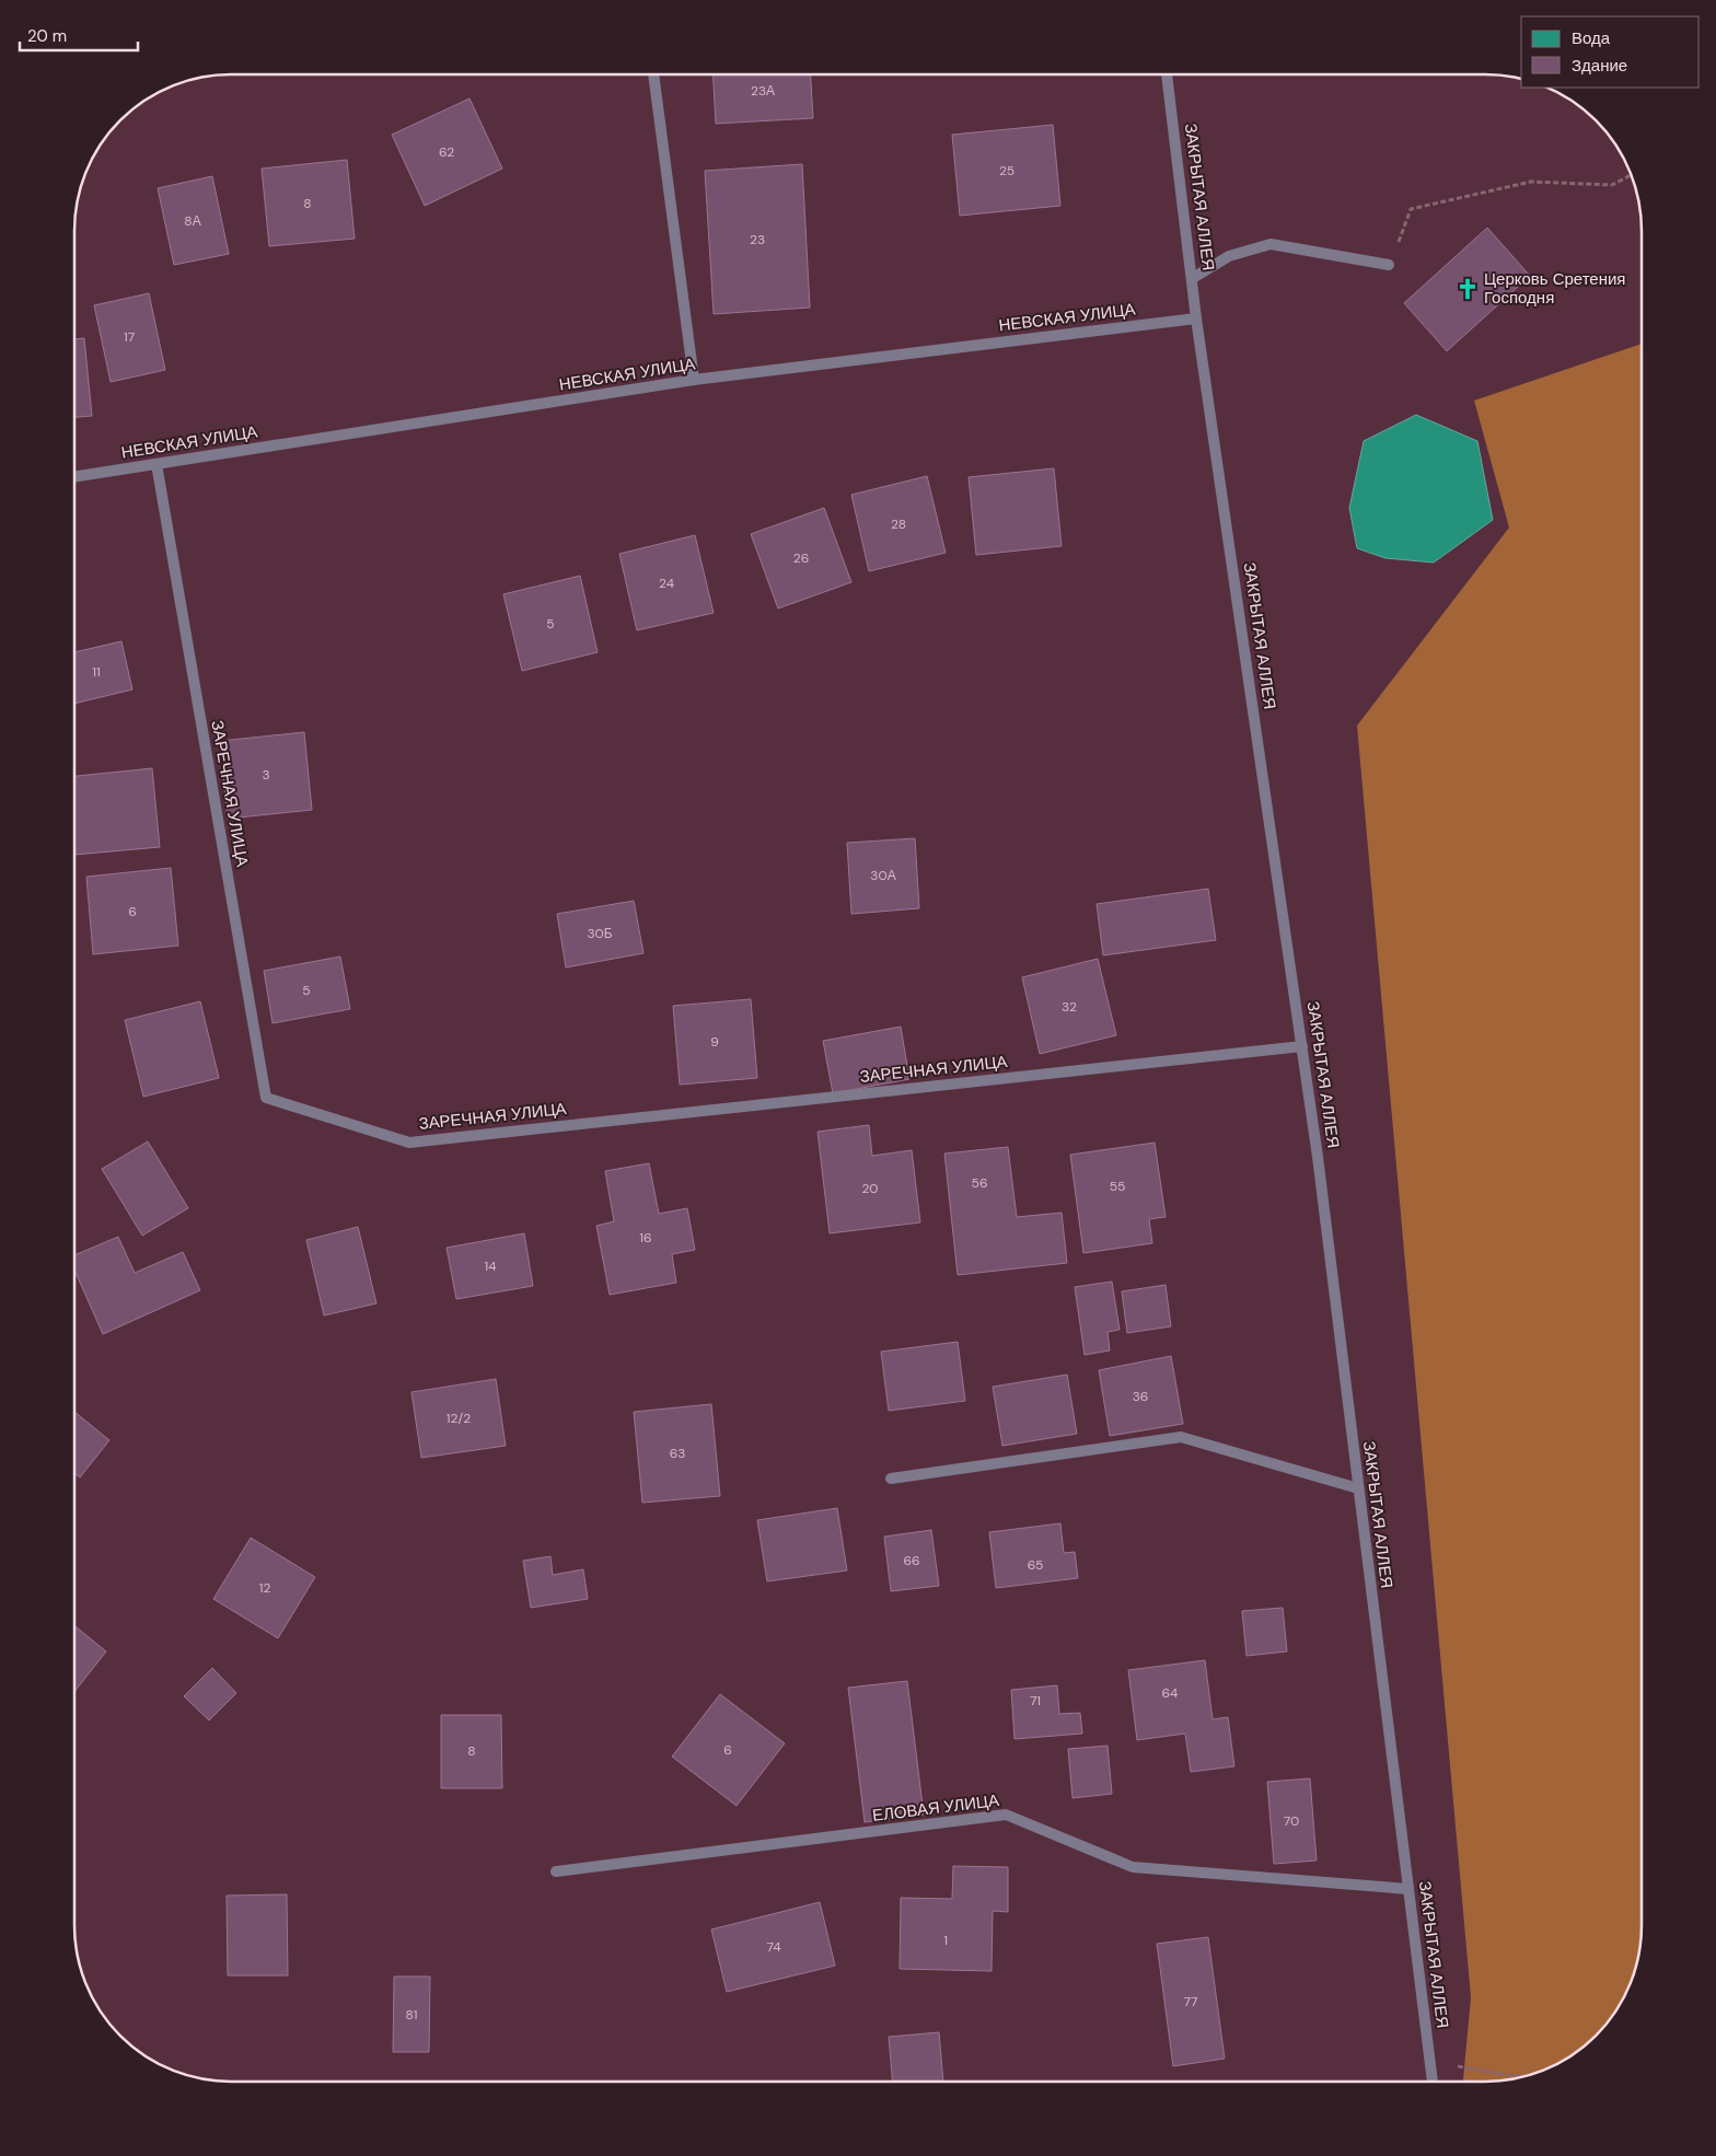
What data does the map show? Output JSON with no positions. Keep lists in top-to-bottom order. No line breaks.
{"streets":{"lane":["ЗАКРЫТАЯ АЛЛЕЯ","НЕВСКАЯ УЛИЦА","ЗАРЕЧНАЯ УЛИЦА","ЕЛОВАЯ УЛИЦА"]},"crossings":[["ЗАКРЫТАЯ АЛЛЕЯ","НЕВСКАЯ УЛИЦА"],["ЗАКРЫТАЯ АЛЛЕЯ","ЗАРЕЧНАЯ УЛИЦА"],["ЗАКРЫТАЯ АЛЛЕЯ","ЕЛОВАЯ УЛИЦА"],["НЕВСКАЯ УЛИЦА","ЗАРЕЧНАЯ УЛИЦА"]],"places":{"church":["Церковь Сретения Господня"]},"house_numbers":["23А","62","25","8","8А","23","17","28","26","24","5","11","3","30А","6","30Б","5","32","9","56","55","20","16","14","36","12/2","63","66","65","12","64","71","6","8","70","1","74","77","81"],"legend":["Вода","Здание"],"scale_bar":"20 m"}
